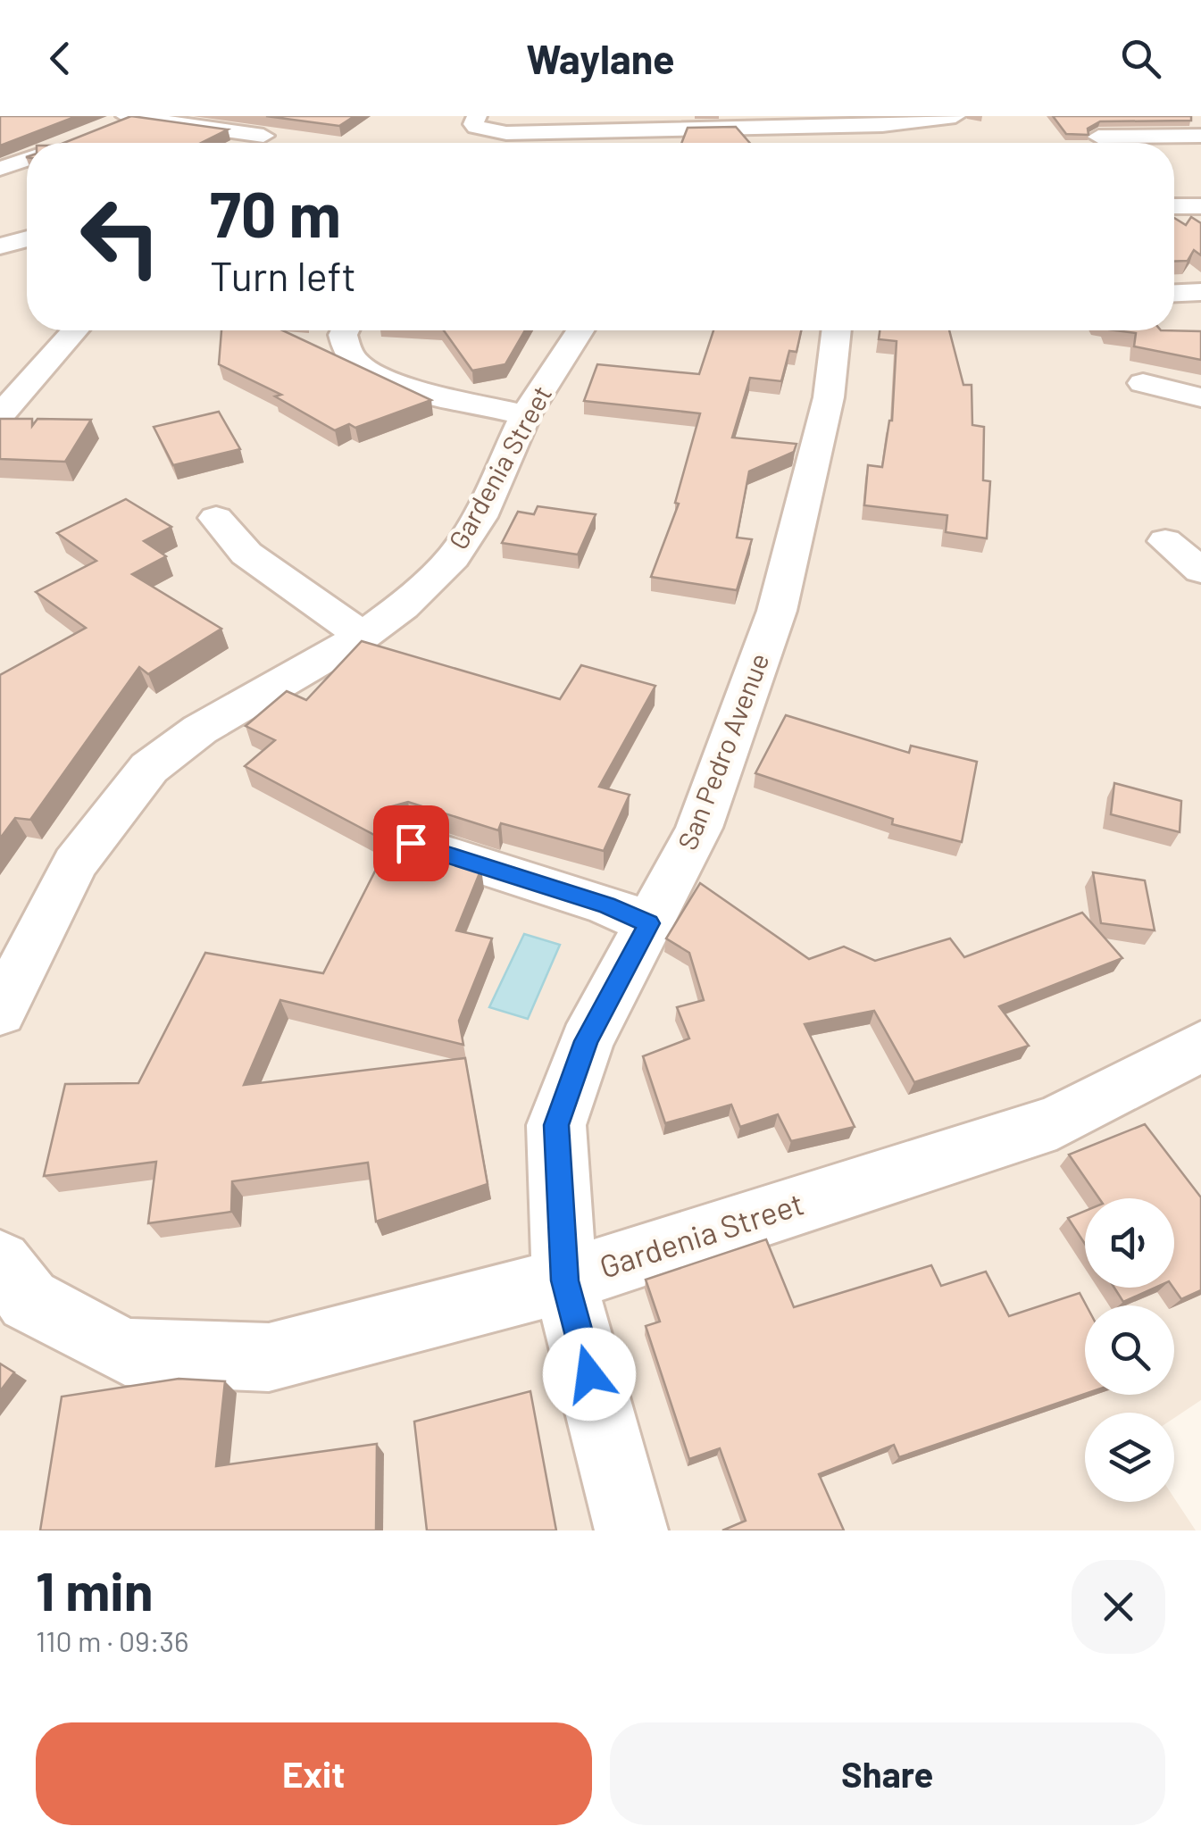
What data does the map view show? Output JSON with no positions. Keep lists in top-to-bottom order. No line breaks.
{"streets":{"street":["Gardenia Street","San Pedro Avenue"]},"crossings":[["Gardenia Street","San Pedro Avenue"]],"page":{"header":"Waylane","turn":["70 m","Turn left"],"heading":["1 min","110 m · 09:36"],"buttons":["Exit","Share"]}}
